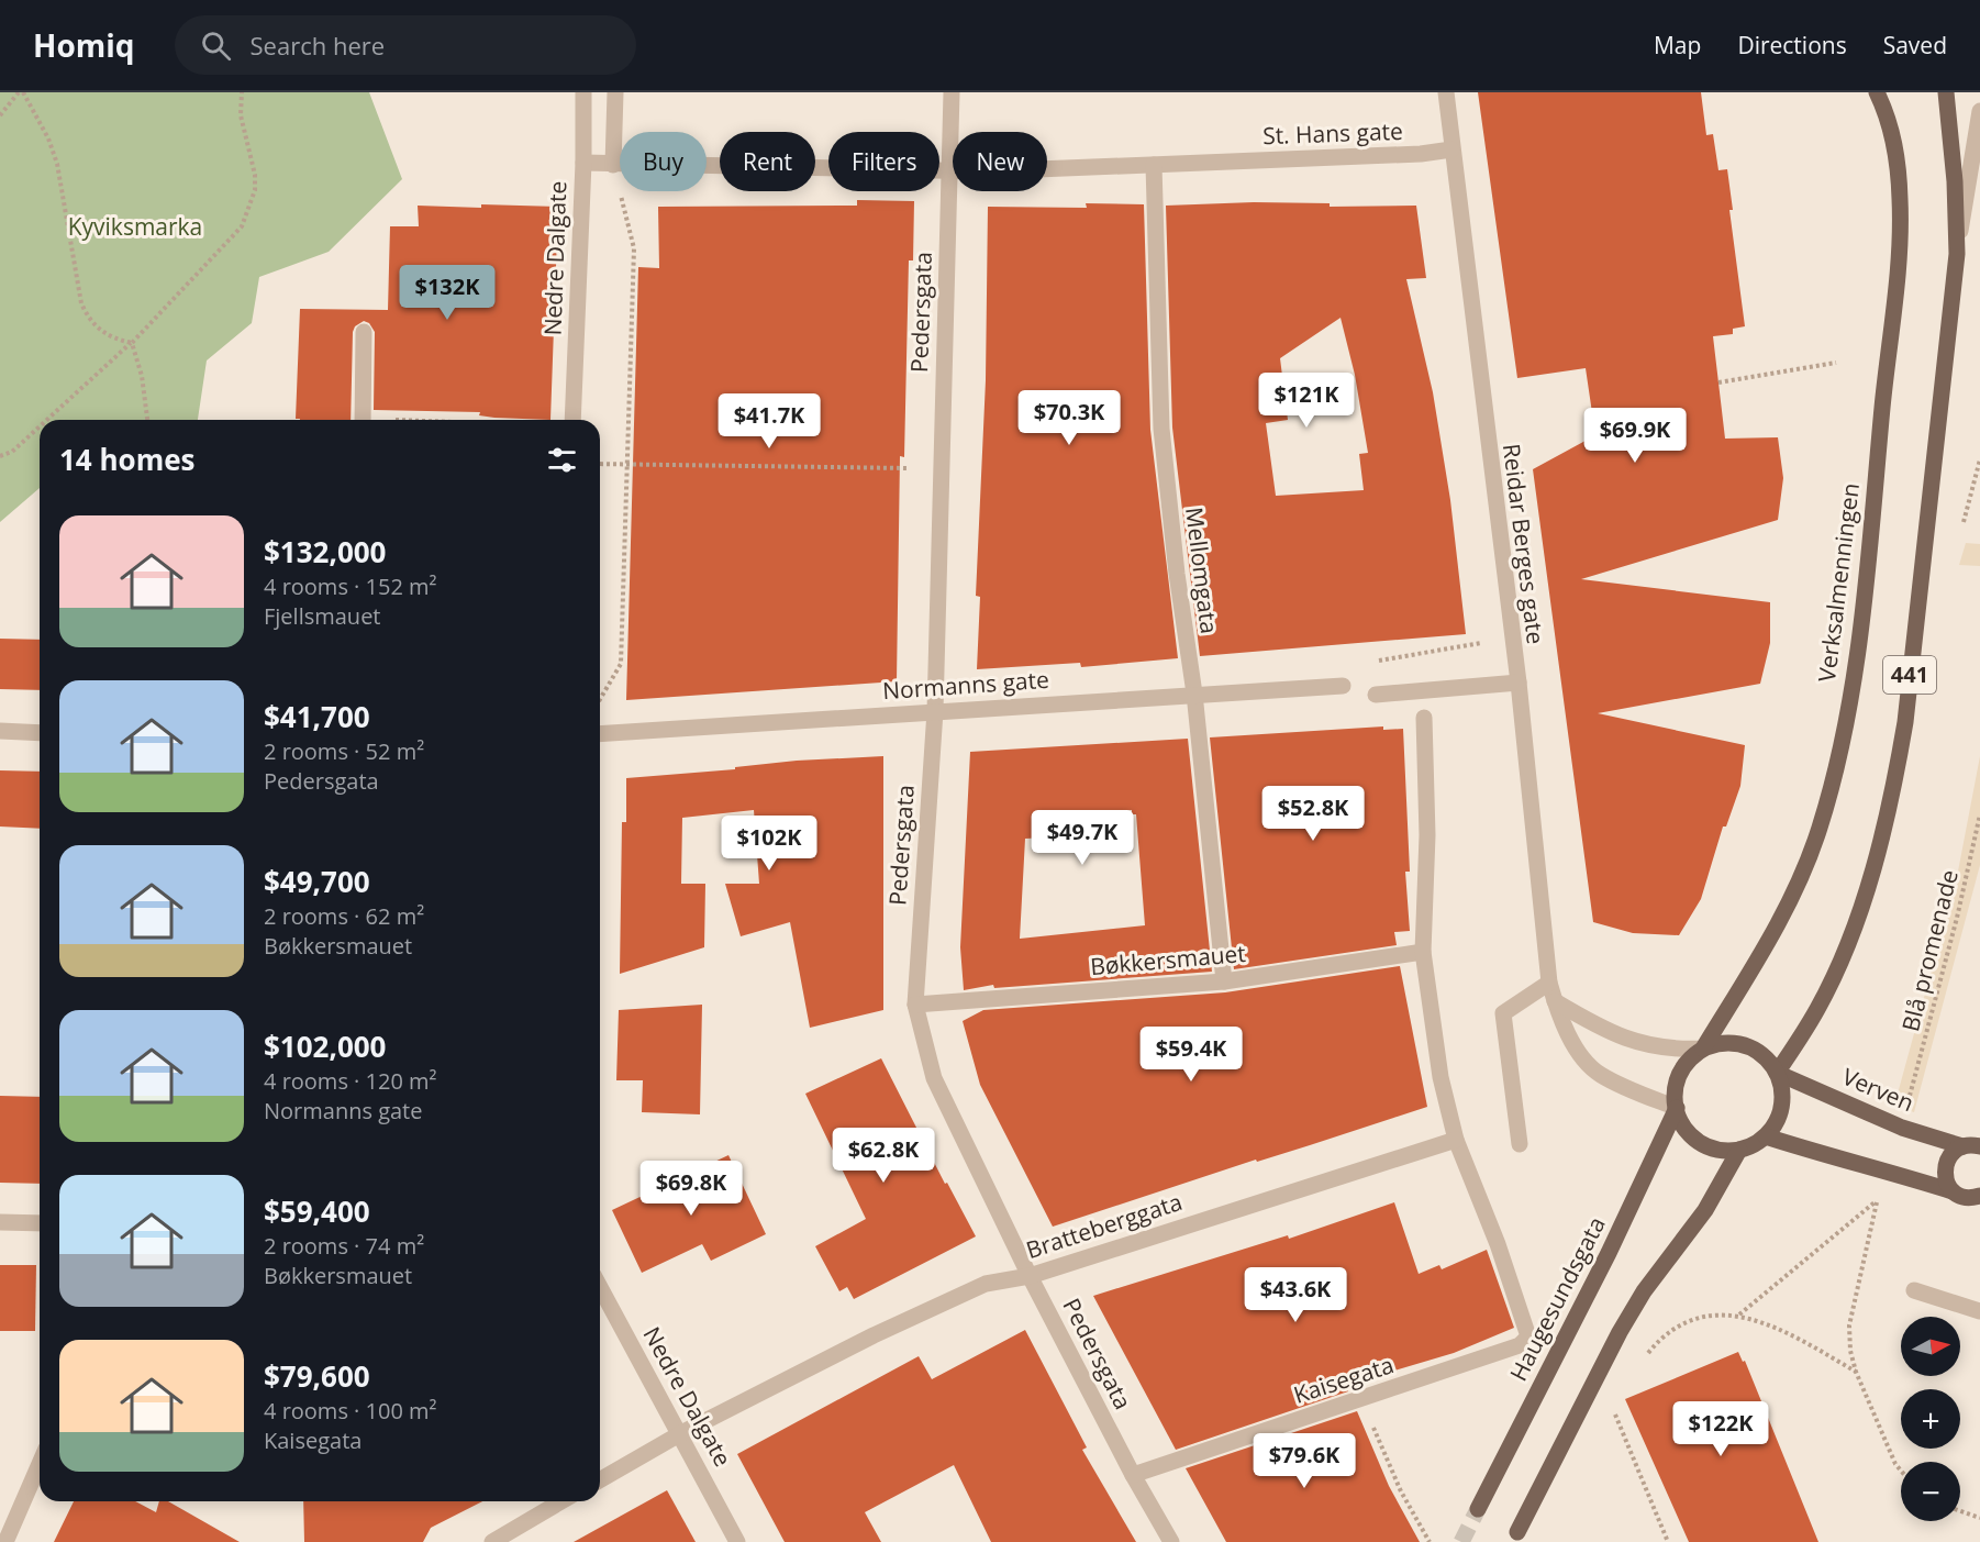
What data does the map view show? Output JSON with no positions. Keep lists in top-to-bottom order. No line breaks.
{"streets":{"main road":["Verksalmenningen","441","Verven","Haugesundsgata"],"street":["St. Hans gate","Nedre Dalgate","Pedersgata","Reidar Berges gate","Mellomgata","Normanns gate","Bøkkersmauet","Bratteberggata","Kaisegata"],"path":["Blå promenade"]},"crossings":[["St. Hans gate","Nedre Dalgate"],["St. Hans gate","Pedersgata"],["St. Hans gate","Reidar Berges gate"],["St. Hans gate","Mellomgata"],["Nedre Dalgate","Bratteberggata"],["Pedersgata","Normanns gate"],["Pedersgata","Bøkkersmauet"],["Pedersgata","Bratteberggata"],["Pedersgata","Kaisegata"],["Reidar Berges gate","Verksalmenningen"],["Reidar Berges gate","441"],["Reidar Berges gate","Verven"],["Reidar Berges gate","Haugesundsgata"],["Mellomgata","Normanns gate"],["Mellomgata","Bøkkersmauet"],["Verksalmenningen","441"],["Verksalmenningen","Verven"],["Verksalmenningen","Haugesundsgata"],["441","Verven"],["441","Haugesundsgata"],["Verven","Haugesundsgata"],["Bratteberggata","Kaisegata"]],"parks":["Kyviksmarka"],"north":"right","page":{"header":"Homiq","search":"Search here","nav":["Map","Directions","Saved"],"chip":["Buy","Rent","Filters","New"],"price":["$132K","$121K","$70.3K","$41.7K","$69.9K","$52.8K","$49.7K","$102K","$59.4K","$62.8K","$69.8K","$43.6K","$122K","$79.6K"],"heading":"14 homes","list":[{"name":"$132,000","note":"4 rooms · 152 m² · Fjellsmauet"},{"name":"$41,700","note":"2 rooms · 52 m² · Pedersgata"},{"name":"$49,700","note":"2 rooms · 62 m² · Bøkkersmauet"},{"name":"$102,000","note":"4 rooms · 120 m² · Normanns gate"},{"name":"$59,400","note":"2 rooms · 74 m² · Bøkkersmauet"},{"name":"$79,600","note":"4 rooms · 100 m² · Kaisegata"}],"map_buttons":["+","−"]}}
